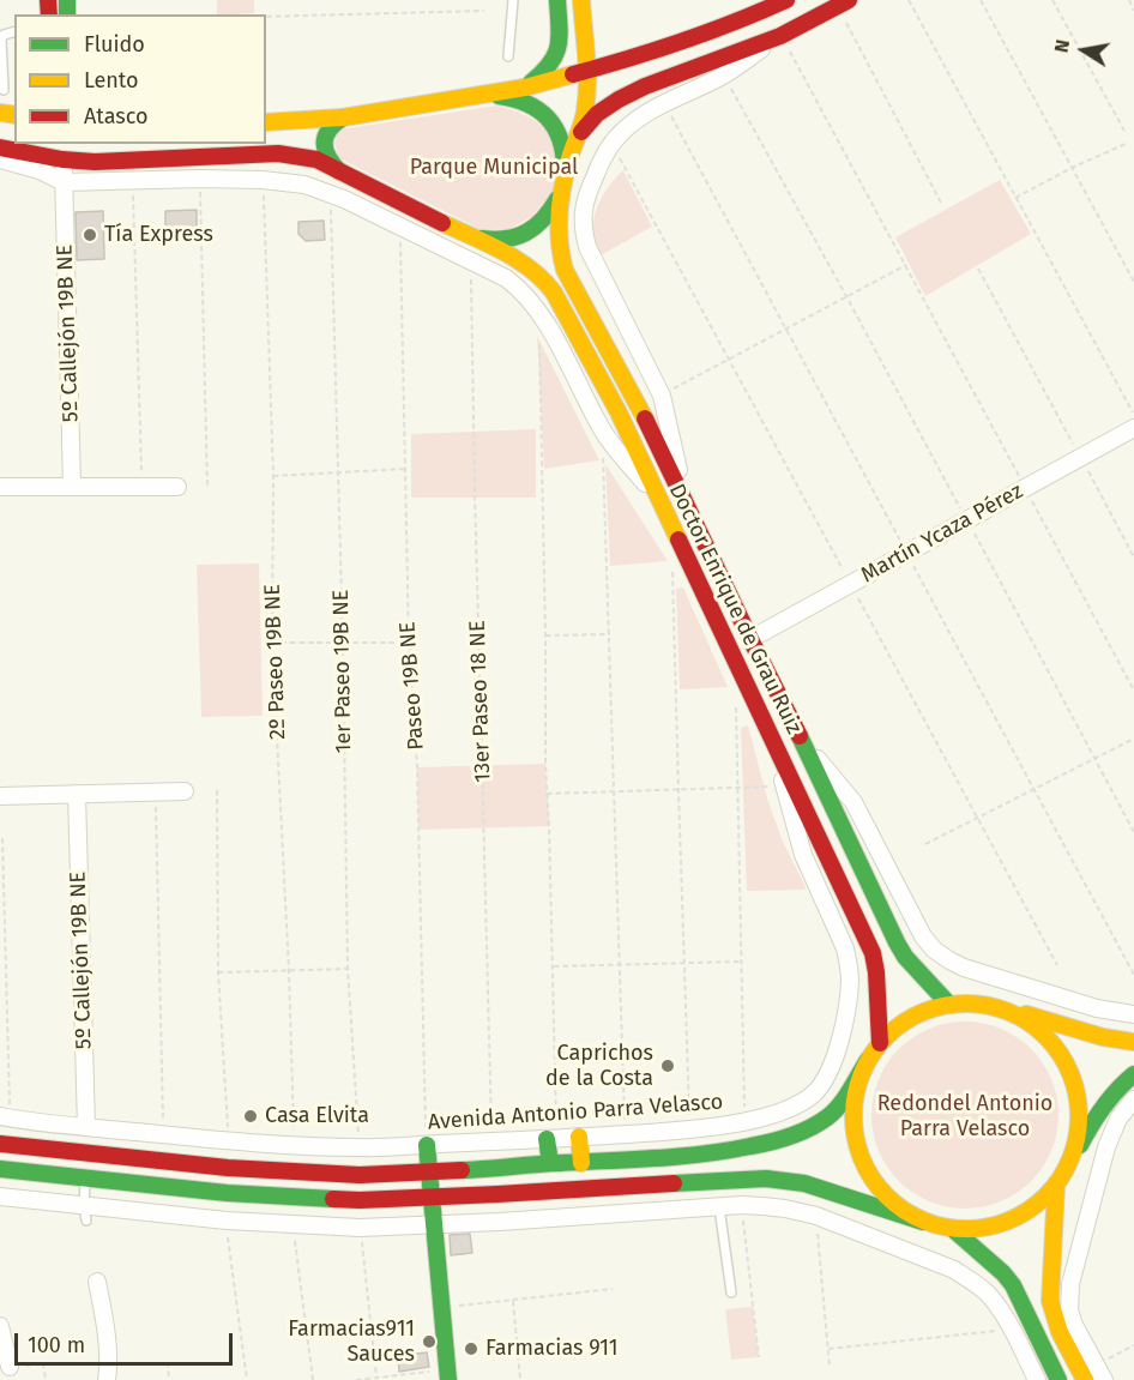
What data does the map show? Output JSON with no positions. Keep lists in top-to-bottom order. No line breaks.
{"streets":{"street":["5º Callejón 19B NE","Martín Ycaza Pérez","Doctor Enrique de Grau Ruiz","Avenida Antonio Parra Velasco"],"path":["2º Paseo 19B NE","1er Paseo 19B NE","Paseo 19B NE","13er Paseo 18 NE"]},"crossings":[["5º Callejón 19B NE","Doctor Enrique de Grau Ruiz"],["5º Callejón 19B NE","Avenida Antonio Parra Velasco"],["Martín Ycaza Pérez","Doctor Enrique de Grau Ruiz"],["Doctor Enrique de Grau Ruiz","Avenida Antonio Parra Velasco"],["2º Paseo 19B NE","Avenida Antonio Parra Velasco"],["1er Paseo 19B NE","Avenida Antonio Parra Velasco"],["Paseo 19B NE","Avenida Antonio Parra Velasco"],["13er Paseo 18 NE","Avenida Antonio Parra Velasco"]],"parks":["Parque Municipal","Redondel Antonio Parra Velasco"],"places":["Tía Express","Caprichos de la Costa","Casa Elvita","Farmacias911 Sauces","Farmacias 911"],"legend":["Fluido","Lento","Atasco"],"scale_bar":"100 m","north":"left"}
